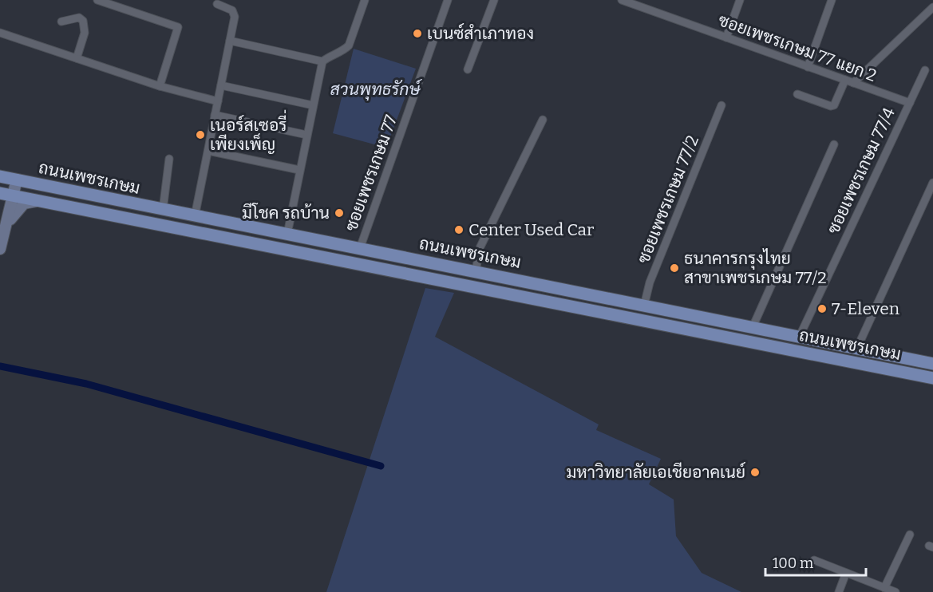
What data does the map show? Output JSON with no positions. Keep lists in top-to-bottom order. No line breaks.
{"streets":{"main road":["ถนนเพชรเกษม"],"street":["ซอยเพชรเกษม 77 แยก 2","ซอยเพชรเกษม 77/4","ซอยเพชรเกษม 77","ซอยเพชรเกษม 77/2"]},"crossings":[["ซอยเพชรเกษม 77 แยก 2","ซอยเพชรเกษม 77/4"],["ซอยเพชรเกษม 77/4","ถนนเพชรเกษม"],["ซอยเพชรเกษม 77","ถนนเพชรเกษม"],["ถนนเพชรเกษม","ซอยเพชรเกษม 77/2"]],"parks":["สวนพุทธรักษ์"],"places":["เบนซ์สำเภาทอง","เนอร์สเซอรี่ เพียงเพ็ญ","มีโชค รถบ้าน","Center Used Car","ธนาคารกรุงไทย สาขาเพชรเกษม 77/2","7-Eleven","มหาวิทยาลัยเอเชียอาคเนย์"],"scale_bar":"100 m"}
